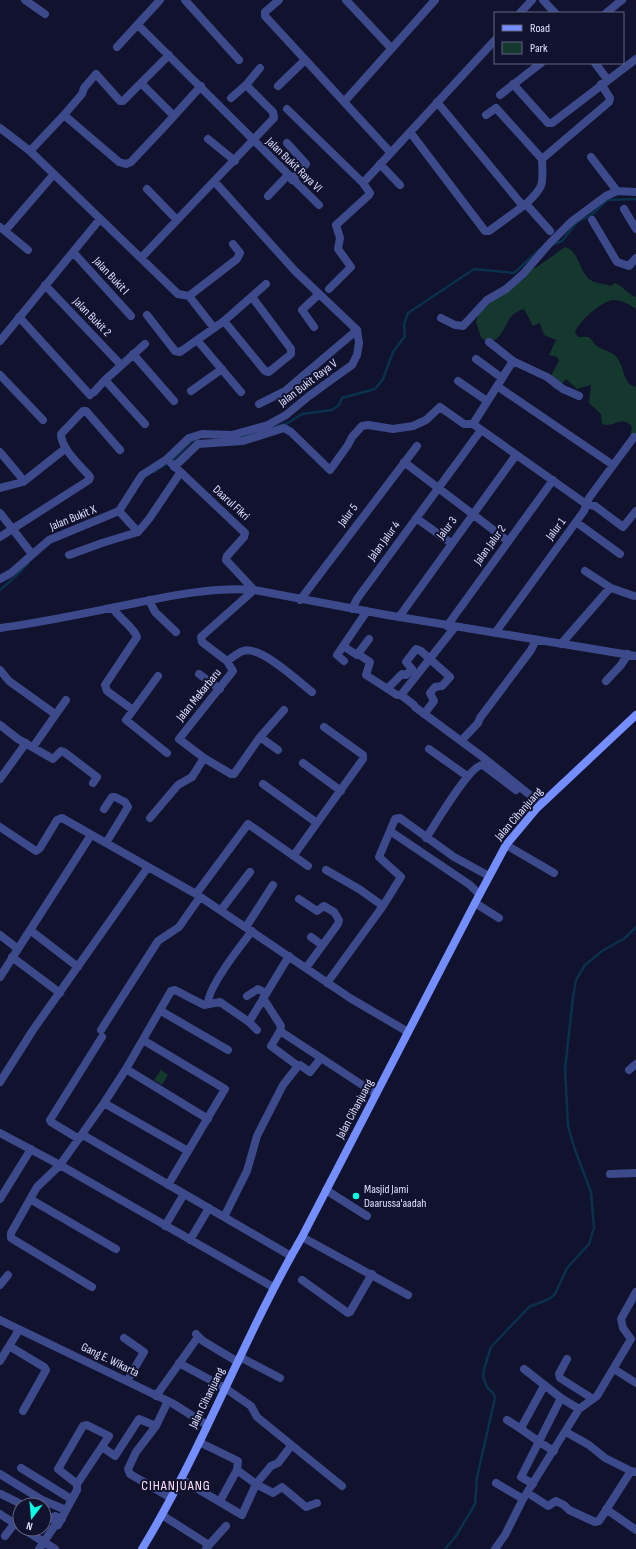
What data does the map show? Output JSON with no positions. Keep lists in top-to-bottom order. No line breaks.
{"streets":{"main road":["Jalan Cihanjuang"],"street":["Jalan Bukit Raya VI","Jalan Bukit I","Jalan Bukit 2","Jalan Bukit Raya V","Daarul Fikri","Jalur 5","Jalan Bukit X","Jalur 3","Jalur 1","Jalan Jalur 4","Jalan Jalur 2","Jalan Mekarbaru","Gang E. Wikarta"]},"crossings":[["Jalan Bukit Raya V","Daarul Fikri"],["Jalan Bukit Raya V","Jalan Bukit X"],["Daarul Fikri","Jalan Mekarbaru"],["Jalan Cihanjuang","Gang E. Wikarta"]],"districts":["CIHANJUANG"],"places":["Masjid Jami Daarussa'aadah"],"legend":["Road","Park"],"north":"bottom"}
